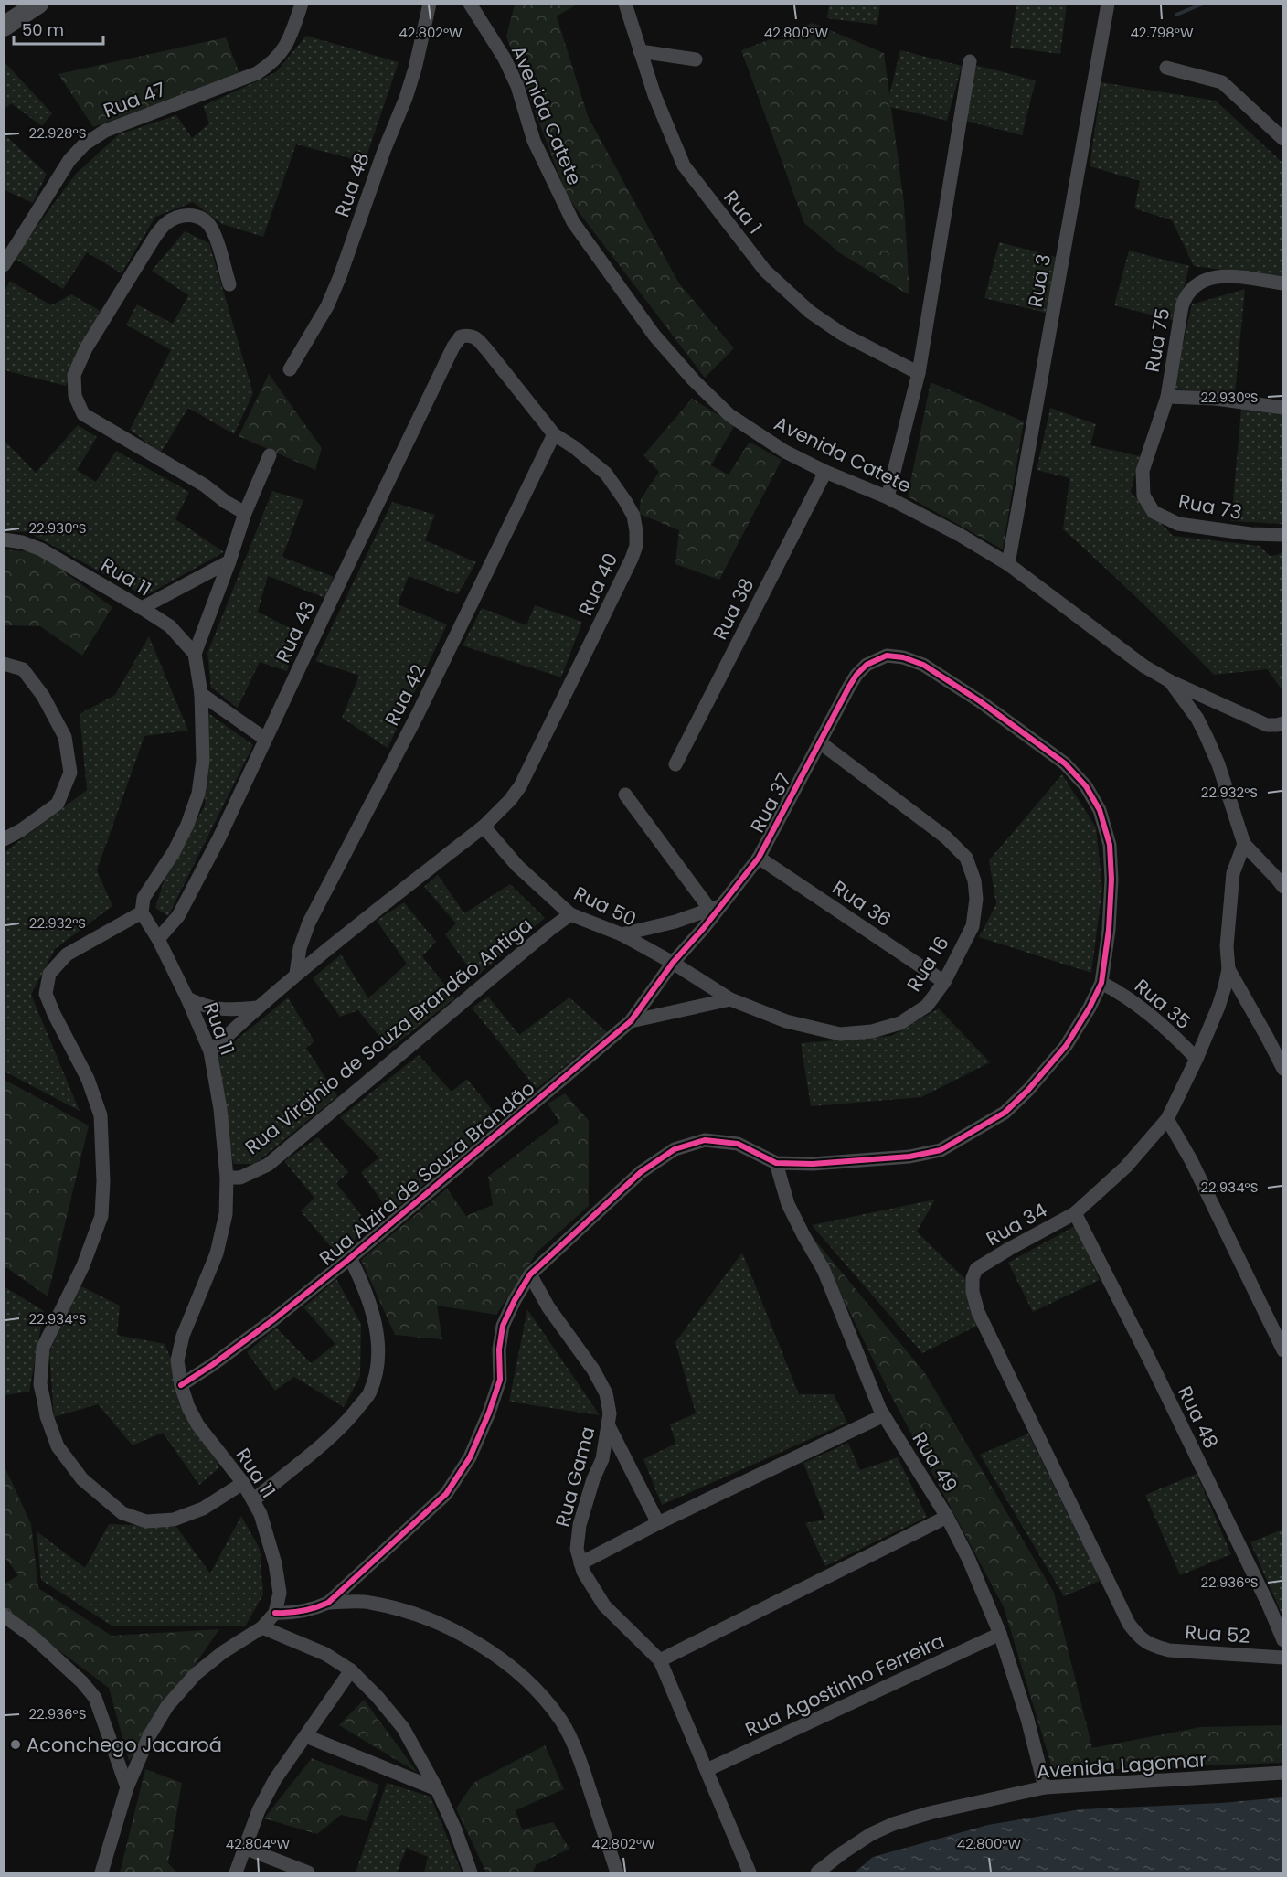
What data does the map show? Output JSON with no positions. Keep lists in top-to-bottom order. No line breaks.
{"streets":{"street":["Rua 47","Avenida Catete","Rua 48","Rua 1","Rua 3","Rua 75","Rua 73","Rua 11","Rua 40","Rua 38","Rua 43","Rua 42","Rua 37","Rua 36","Rua 50","Rua 16","Rua 35","Rua Virginio de Souza Brandão Antiga","Rua Alzira de Souza Brandão","Rua 34","Rua 49","Rua Gama","Rua 52","Rua Agostinho Ferreira","Avenida Lagomar"]},"crossings":[["Avenida Catete","Rua 3"],["Avenida Catete","Rua 38"],["Avenida Catete","Rua 34"],["Rua 48","Rua 34"],["Rua 75","Rua 73"],["Rua 11","Rua 40"],["Rua 11","Rua 43"],["Rua 11","Rua Virginio de Souza Brandão Antiga"],["Rua 11","Rua Alzira de Souza Brandão"],["Rua 40","Rua 43"],["Rua 40","Rua 42"],["Rua 40","Rua 50"],["Rua 37","Rua 36"],["Rua 37","Rua 50"],["Rua 37","Rua 16"],["Rua 37","Rua 35"],["Rua 37","Rua Alzira de Souza Brandão"],["Rua 36","Rua 16"],["Rua 50","Rua 16"],["Rua 50","Rua Virginio de Souza Brandão Antiga"],["Rua 50","Rua Alzira de Souza Brandão"],["Rua 16","Rua Alzira de Souza Brandão"],["Rua 35","Rua 34"],["Rua 34","Rua 52"],["Rua 49","Rua Agostinho Ferreira"],["Rua 49","Avenida Lagomar"],["Rua Gama","Rua Agostinho Ferreira"]],"places":["Aconchego Jacaroá"],"scale_bar":"50 m","coordinates":["42.802°W","42.800°W","42.798°W","22.928°S","22.930°S","22.932°S","22.934°S","22.936°S","42.804°W"]}
